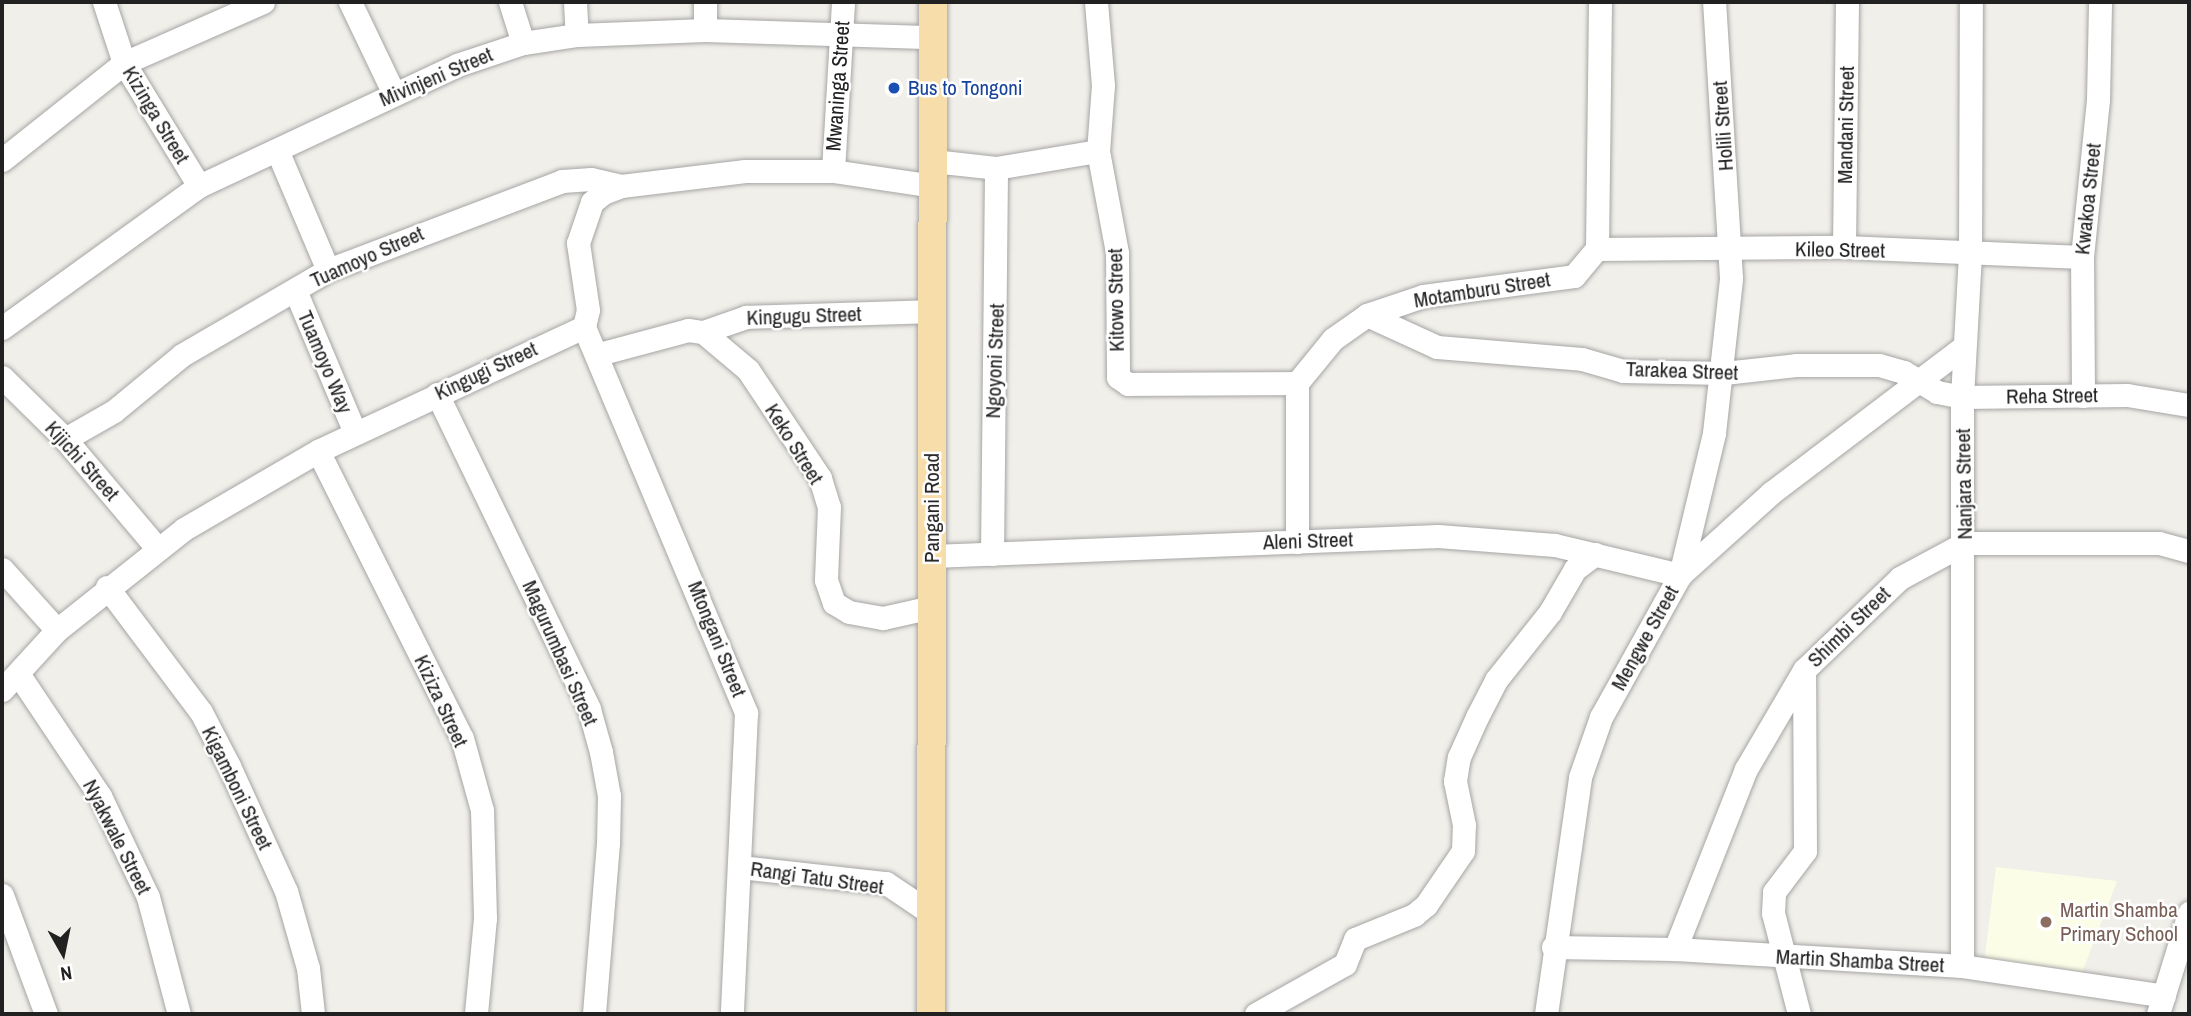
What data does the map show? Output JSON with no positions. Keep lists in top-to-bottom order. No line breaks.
{"streets":{"main road":["Pangani Road"],"street":["Mivinjeni Street","Mwaninga Street","Kizinga Street","Mandani Street","Holili Street","Kwakoa Street","Kileo Street","Tuamoyo Street","Motamburu Street","Kitowo Street","Kingugu Street","Ngoyoni Street","Tuamoyo Way","Kingugi Street","Tarakea Street","Reha Street","Keko Street","Kijichi Street","Nanjara Street","Aleni Street","Shimbi Street","Mengwe Street","Mtongani Street","Magurumbasi Street","Kiziza Street","Kigamboni Street","Nyakwale Street","Rangi Tatu Street","Martin Shamba Street"]},"crossings":[["Mivinjeni Street","Mwaninga Street"],["Mivinjeni Street","Kizinga Street"],["Mivinjeni Street","Pangani Road"],["Mandani Street","Kileo Street"],["Holili Street","Kileo Street"],["Holili Street","Tarakea Street"],["Holili Street","Aleni Street"],["Holili Street","Mengwe Street"],["Kwakoa Street","Kileo Street"],["Kwakoa Street","Reha Street"],["Kileo Street","Motamburu Street"],["Kileo Street","Nanjara Street"],["Tuamoyo Street","Tuamoyo Way"],["Tuamoyo Street","Kijichi Street"],["Motamburu Street","Kitowo Street"],["Motamburu Street","Tarakea Street"],["Kingugu Street","Keko Street"],["Kingugu Street","Pangani Road"],["Kingugu Street","Mtongani Street"],["Ngoyoni Street","Aleni Street"],["Tuamoyo Way","Kingugi Street"],["Kingugi Street","Kijichi Street"],["Kingugi Street","Mtongani Street"],["Kingugi Street","Magurumbasi Street"],["Kingugi Street","Kiziza Street"],["Kingugi Street","Kigamboni Street"],["Kingugi Street","Nyakwale Street"],["Tarakea Street","Reha Street"],["Tarakea Street","Mengwe Street"],["Reha Street","Nanjara Street"],["Reha Street","Mengwe Street"],["Keko Street","Pangani Road"],["Nanjara Street","Shimbi Street"],["Nanjara Street","Mengwe Street"],["Nanjara Street","Martin Shamba Street"],["Pangani Road","Aleni Street"],["Pangani Road","Rangi Tatu Street"],["Aleni Street","Mengwe Street"],["Shimbi Street","Martin Shamba Street"],["Mengwe Street","Martin Shamba Street"],["Mtongani Street","Rangi Tatu Street"]],"places":["Bus to Tongoni","Martin Shamba Primary School"],"north":"bottom"}
